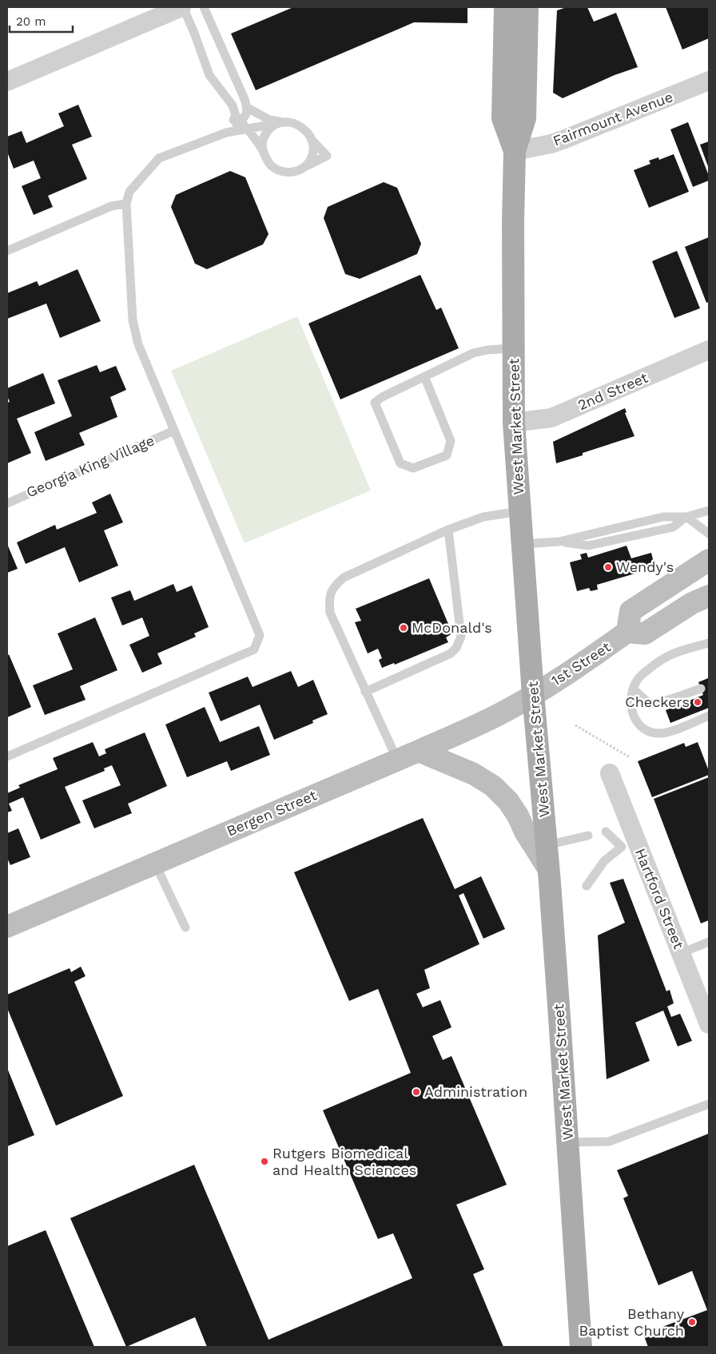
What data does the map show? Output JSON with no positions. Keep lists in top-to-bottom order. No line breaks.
{"streets":{"main road":["West Market Street","1st Street","Bergen Street"],"street":["Fairmount Avenue","2nd Street","Hartford Street"],"lane":["Georgia King Village"]},"crossings":[["Fairmount Avenue","West Market Street"],["2nd Street","West Market Street"],["West Market Street","1st Street"],["West Market Street","Bergen Street"],["1st Street","Bergen Street"]],"places":["Wendy's","McDonald's","Checkers","Administration","Rutgers Biomedical and Health Sciences","Bethany Baptist Church"],"scale_bar":"20 m"}
